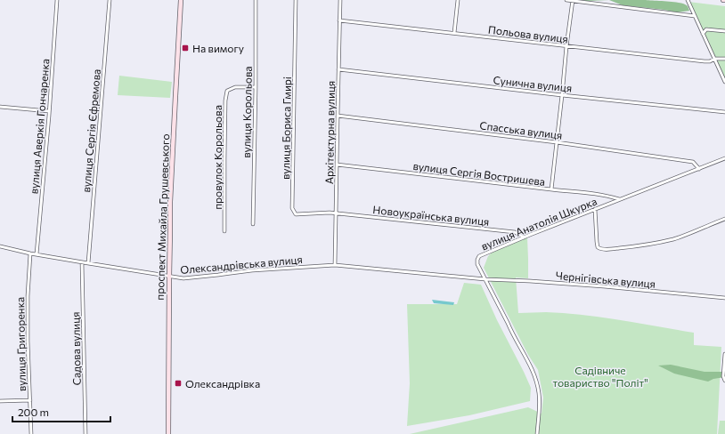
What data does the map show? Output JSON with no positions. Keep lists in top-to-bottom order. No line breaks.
{"streets":{"street":["Польова вулиця","Сунична вулиця","вулиця Корольова","вулиця Аверкія Гончаренка","вулиця Бориса Гмирі","Спасська вулиця","вулиця Сергія Єфремова","Архітектурна вулиця","провулок Корольова","вулиця Сергія Востришева","Новоукраїнська вулиця","проспект Михайла Грушевського","вулиця Анатолія Шкурка","Олександрівська вулиця","Чернігівська вулиця","вулиця Григоренка","Садова вулиця"]},"crossings":[["Польова вулиця","Архітектурна вулиця"],["Сунична вулиця","Архітектурна вулиця"],["вулиця Корольова","провулок Корольова"],["вулиця Аверкія Гончаренка","Олександрівська вулиця"],["вулиця Бориса Гмирі","Архітектурна вулиця"],["вулиця Бориса Гмирі","Новоукраїнська вулиця"],["Спасська вулиця","Архітектурна вулиця"],["Спасська вулиця","вулиця Анатолія Шкурка"],["вулиця Сергія Єфремова","Олександрівська вулиця"],["Архітектурна вулиця","вулиця Сергія Востришева"],["Архітектурна вулиця","Новоукраїнська вулиця"],["Архітектурна вулиця","Олександрівська вулиця"],["вулиця Сергія Востришева","вулиця Анатолія Шкурка"],["Новоукраїнська вулиця","вулиця Анатолія Шкурка"],["проспект Михайла Грушевського","Олександрівська вулиця"],["вулиця Анатолія Шкурка","Олександрівська вулиця"],["вулиця Анатолія Шкурка","Чернігівська вулиця"],["Олександрівська вулиця","Чернігівська вулиця"],["Олександрівська вулиця","вулиця Григоренка"],["Олександрівська вулиця","Садова вулиця"]],"parks":["Садівниче товариство \"Політ\""],"places":{"transit":["На вимогу","Олександрівка"]},"scale_bar":"200 m"}
